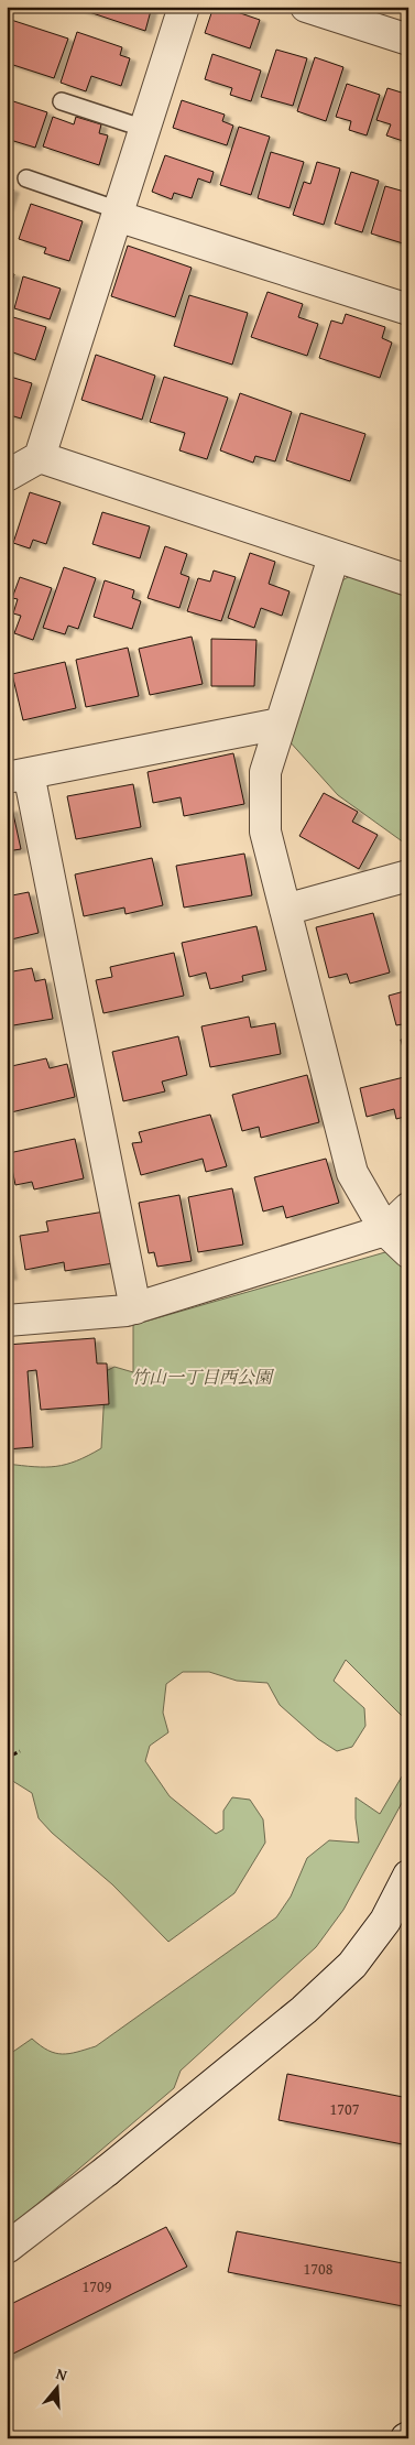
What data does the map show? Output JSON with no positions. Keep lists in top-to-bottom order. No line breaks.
{"parks":["竹山一丁目西公園"],"house_numbers":["1707","1708","1709"],"north":"top"}
